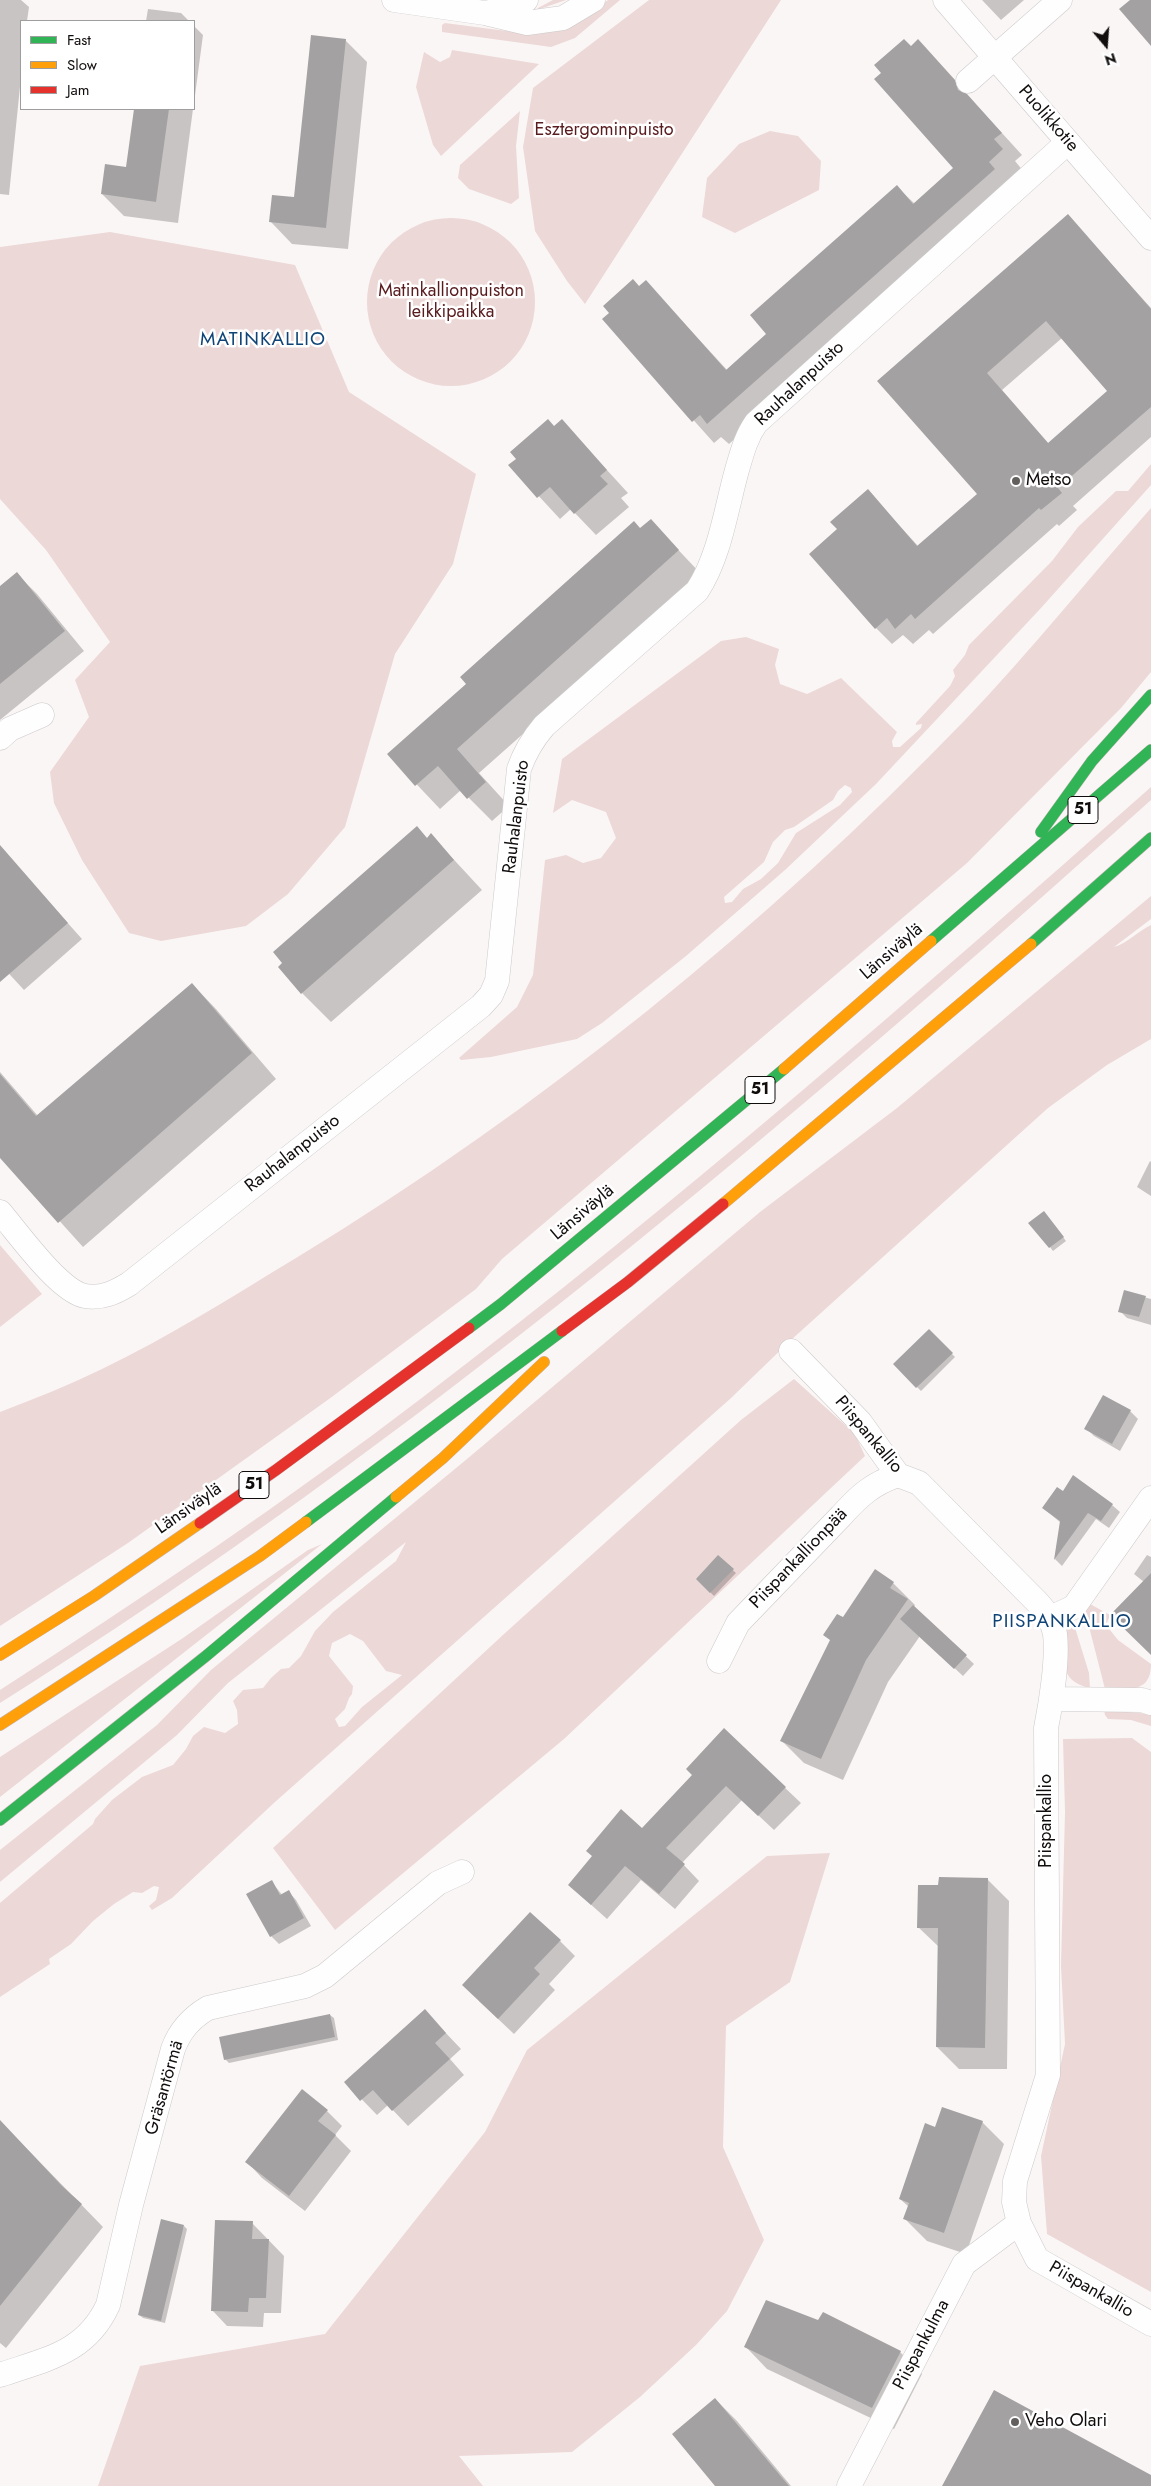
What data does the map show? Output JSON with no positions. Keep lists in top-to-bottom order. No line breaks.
{"streets":{"highway":["51","Länsiväylä"],"street":["Puolikkotie","Rauhalanpuisto","Piispankallio","Piispankallionpää","Gräsantörmä","Piispankulma"]},"crossings":[["Puolikkotie","Rauhalanpuisto"],["51","Länsiväylä"],["Piispankallio","Piispankallionpää"],["Piispankallio","Piispankulma"]],"districts":["MATINKALLIO","PIISPANKALLIO"],"parks":["Esztergominpuisto","Matinkallionpuiston leikkipaikka"],"places":["Metso","Veho Olari"],"legend":["Fast","Slow","Jam"],"north":"bottom"}
